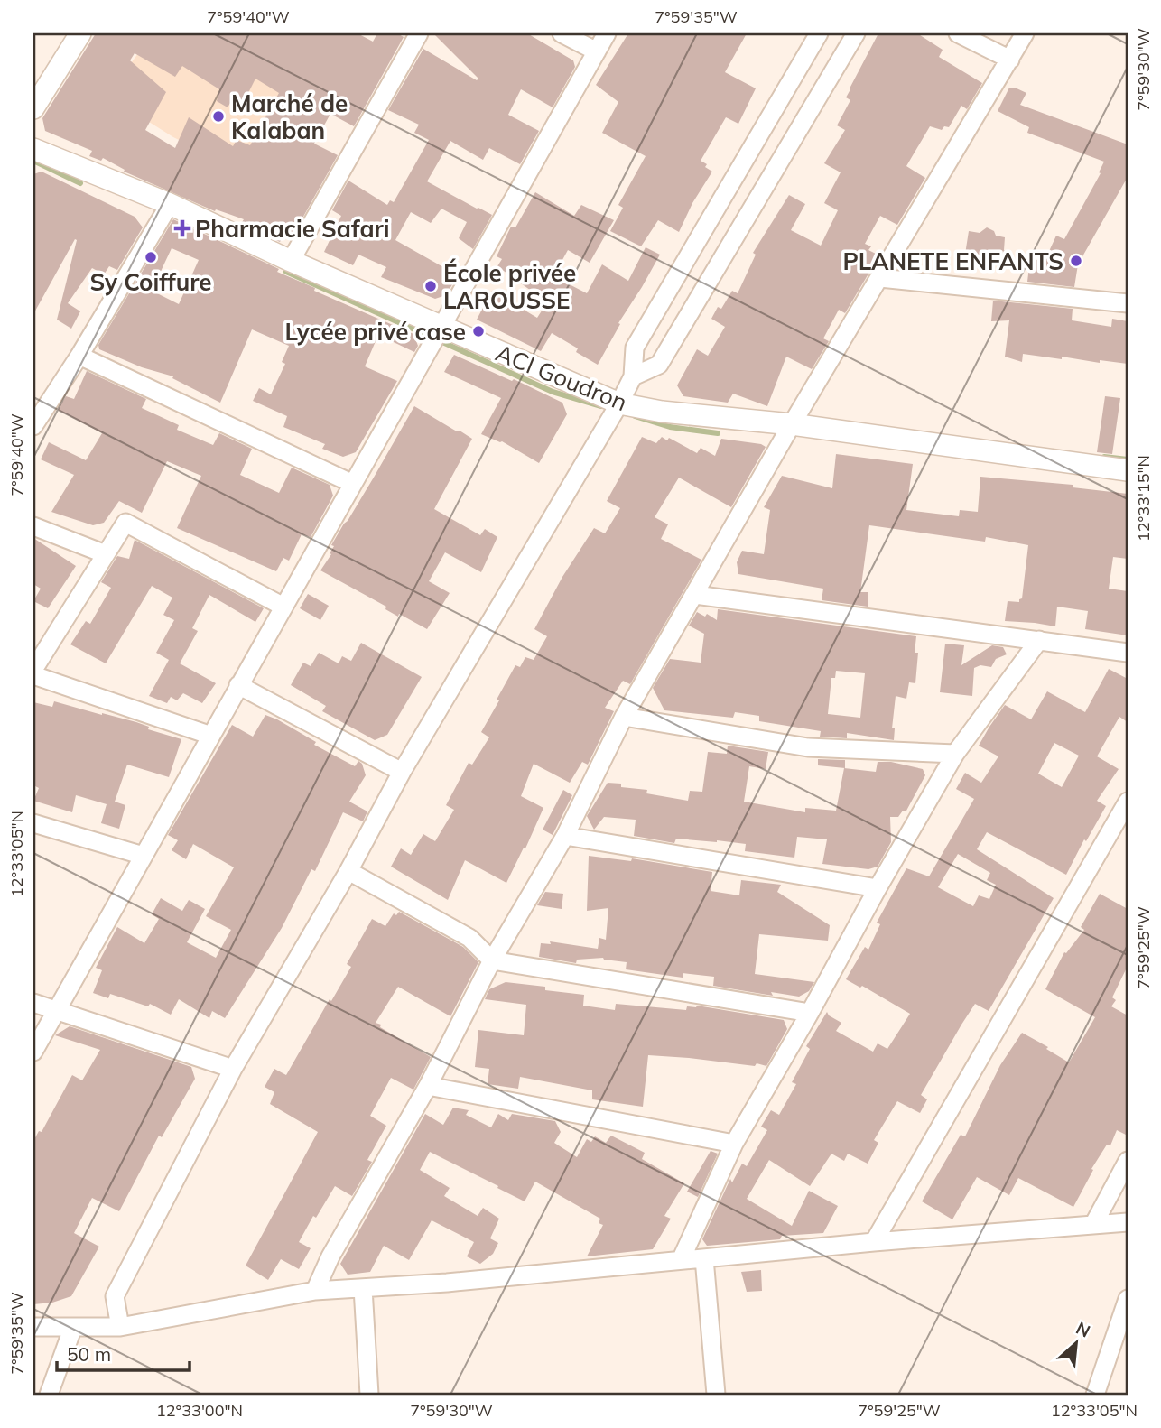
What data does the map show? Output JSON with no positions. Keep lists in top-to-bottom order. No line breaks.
{"streets":{"street":["ACI Goudron"]},"places":{"other":["Marché de Kalaban","Sy Coiffure","PLANETE ENFANTS","École privée LAROUSSE","Lycée privé case"],"health":["Pharmacie Safari"]},"scale_bar":"50 m","north":"top right","coordinates":["7°59'40\"W","7°59'35\"W","7°59'30\"W","12°33'15\"N","12°33'05\"N","7°59'25\"W","12°33'00\"N"]}
